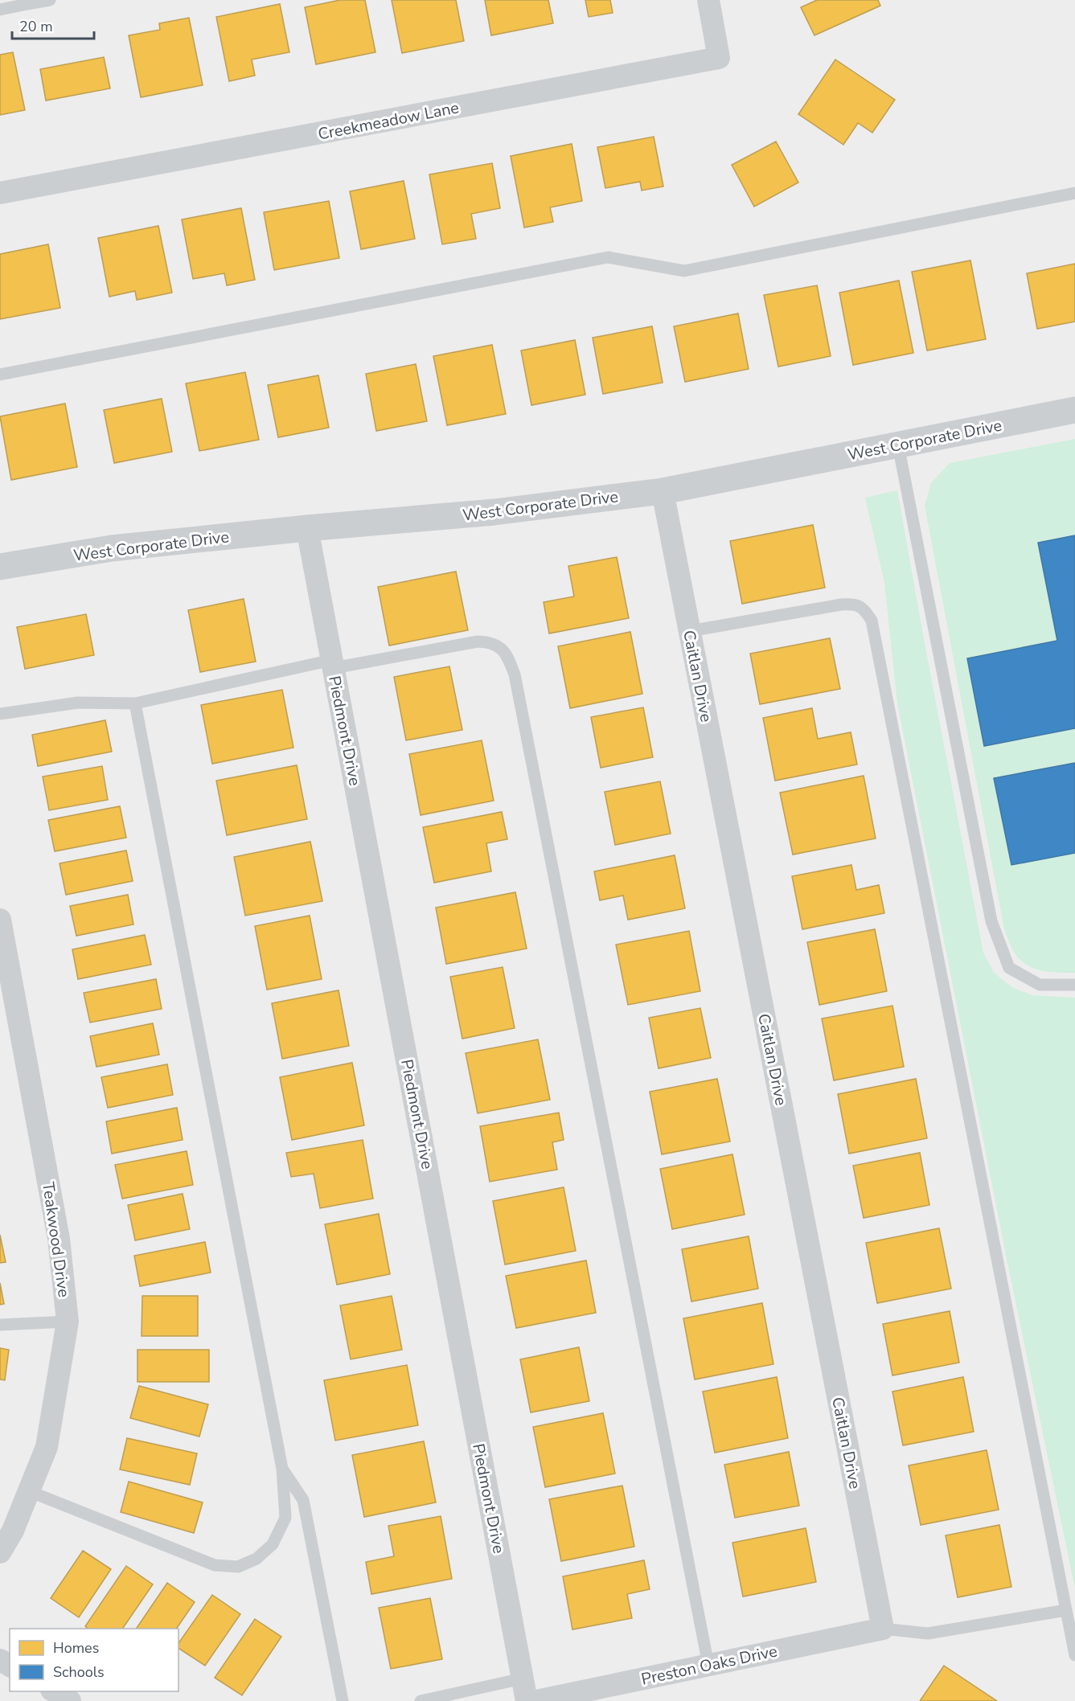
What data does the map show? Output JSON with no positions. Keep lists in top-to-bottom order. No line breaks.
{"streets":{"street":["Creekmeadow Lane","West Corporate Drive","Caitlan Drive","Piedmont Drive","Teakwood Drive","Preston Oaks Drive"]},"crossings":[["West Corporate Drive","Caitlan Drive"],["West Corporate Drive","Piedmont Drive"],["Caitlan Drive","Preston Oaks Drive"]],"legend":["Homes","Schools"],"scale_bar":"20 m"}
